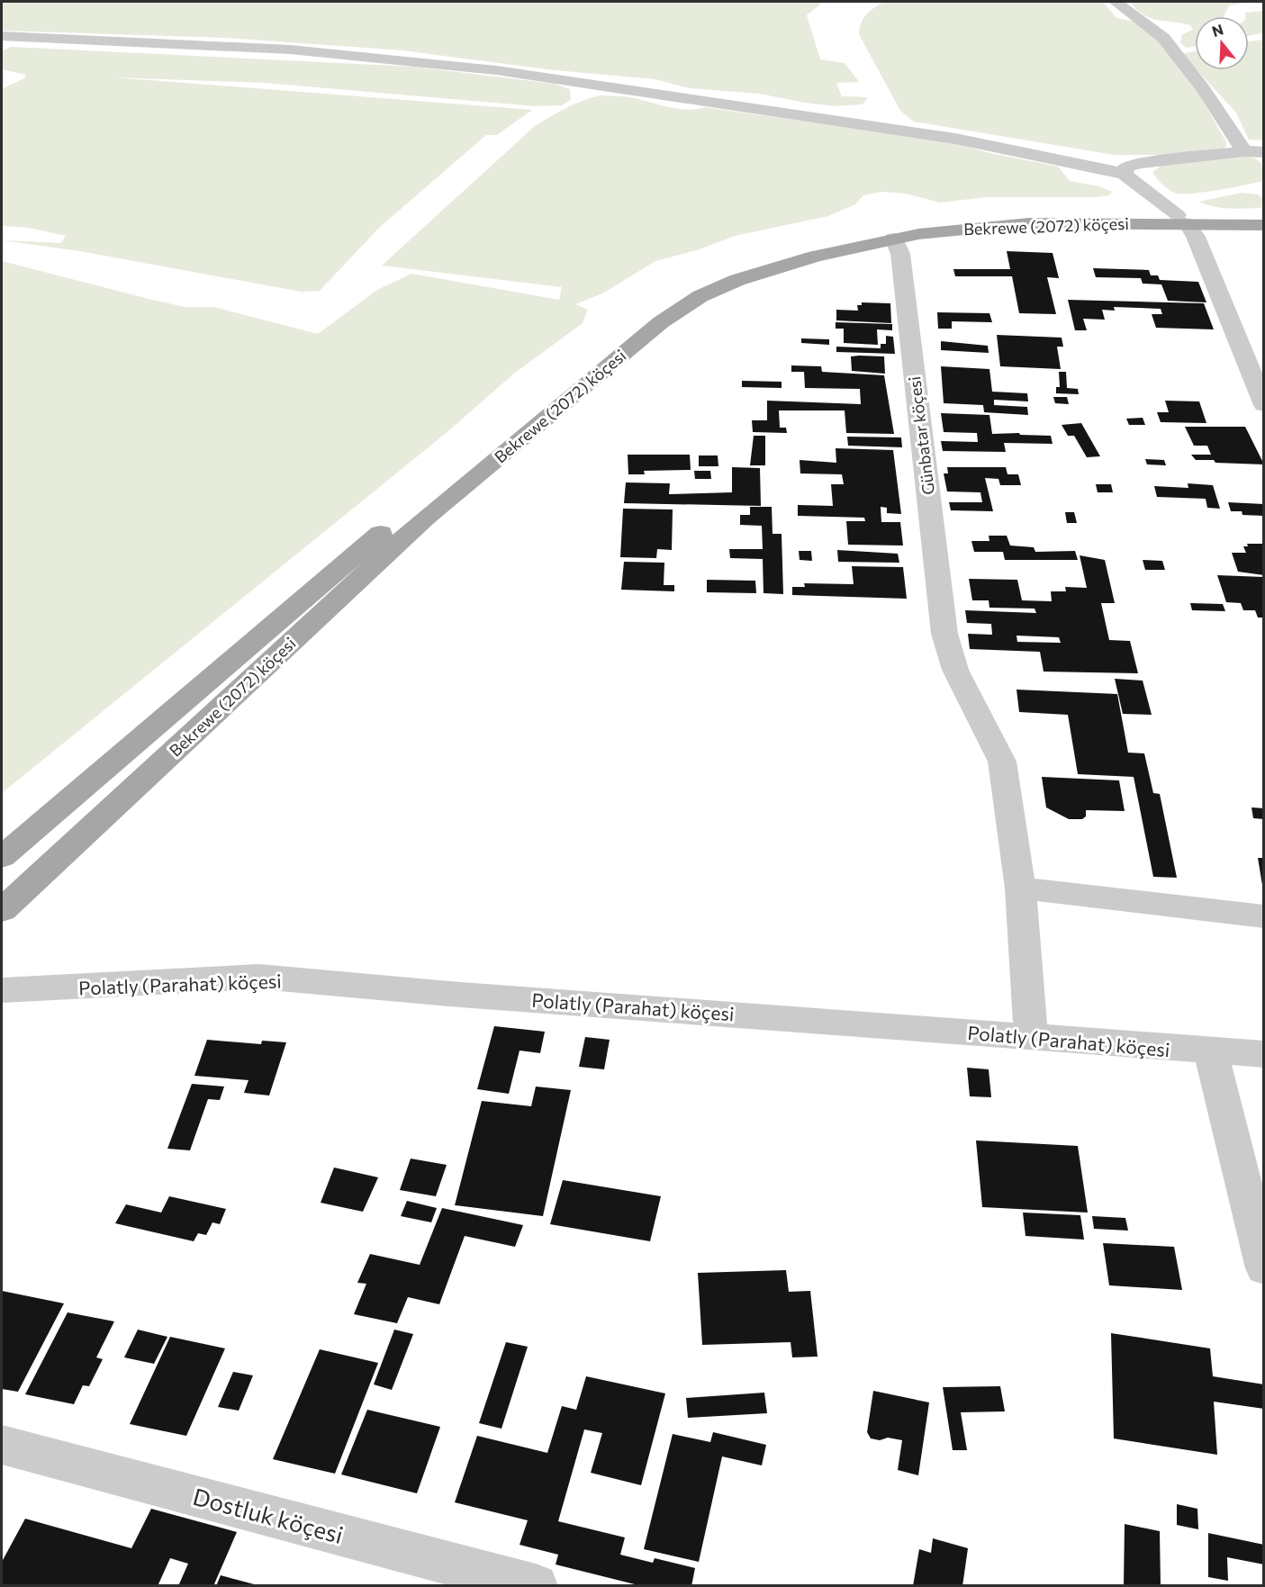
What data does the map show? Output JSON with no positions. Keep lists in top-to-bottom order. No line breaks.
{"streets":{"main road":["Bekrewe (2072) köçesi"],"street":["Günbatar köçesi","Polatly (Parahat) köçesi","Dostluk köçesi"]},"crossings":[["Bekrewe (2072) köçesi","Günbatar köçesi"],["Günbatar köçesi","Polatly (Parahat) köçesi"]],"north":"top"}
